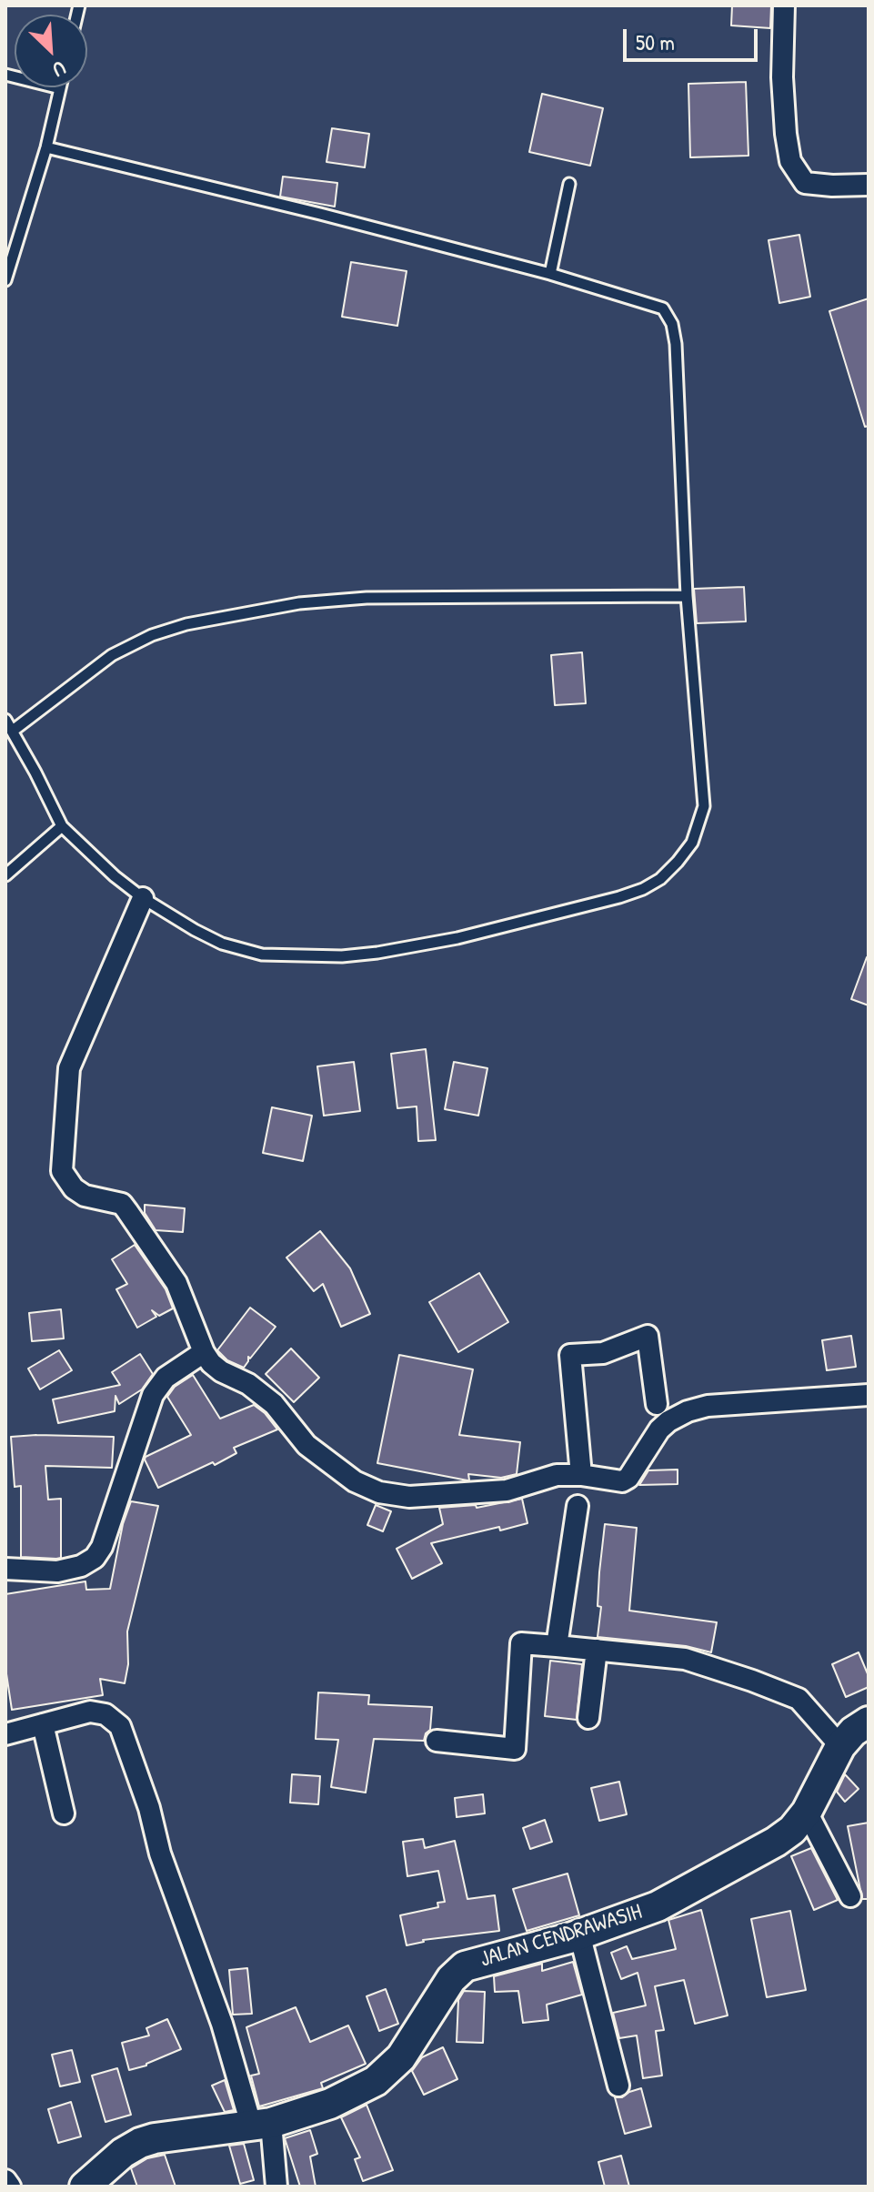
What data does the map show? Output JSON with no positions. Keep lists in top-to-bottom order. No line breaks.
{"streets":{"street":["JALAN CENDRAWASIH"]},"scale_bar":"50 m","north":"bottom right"}
